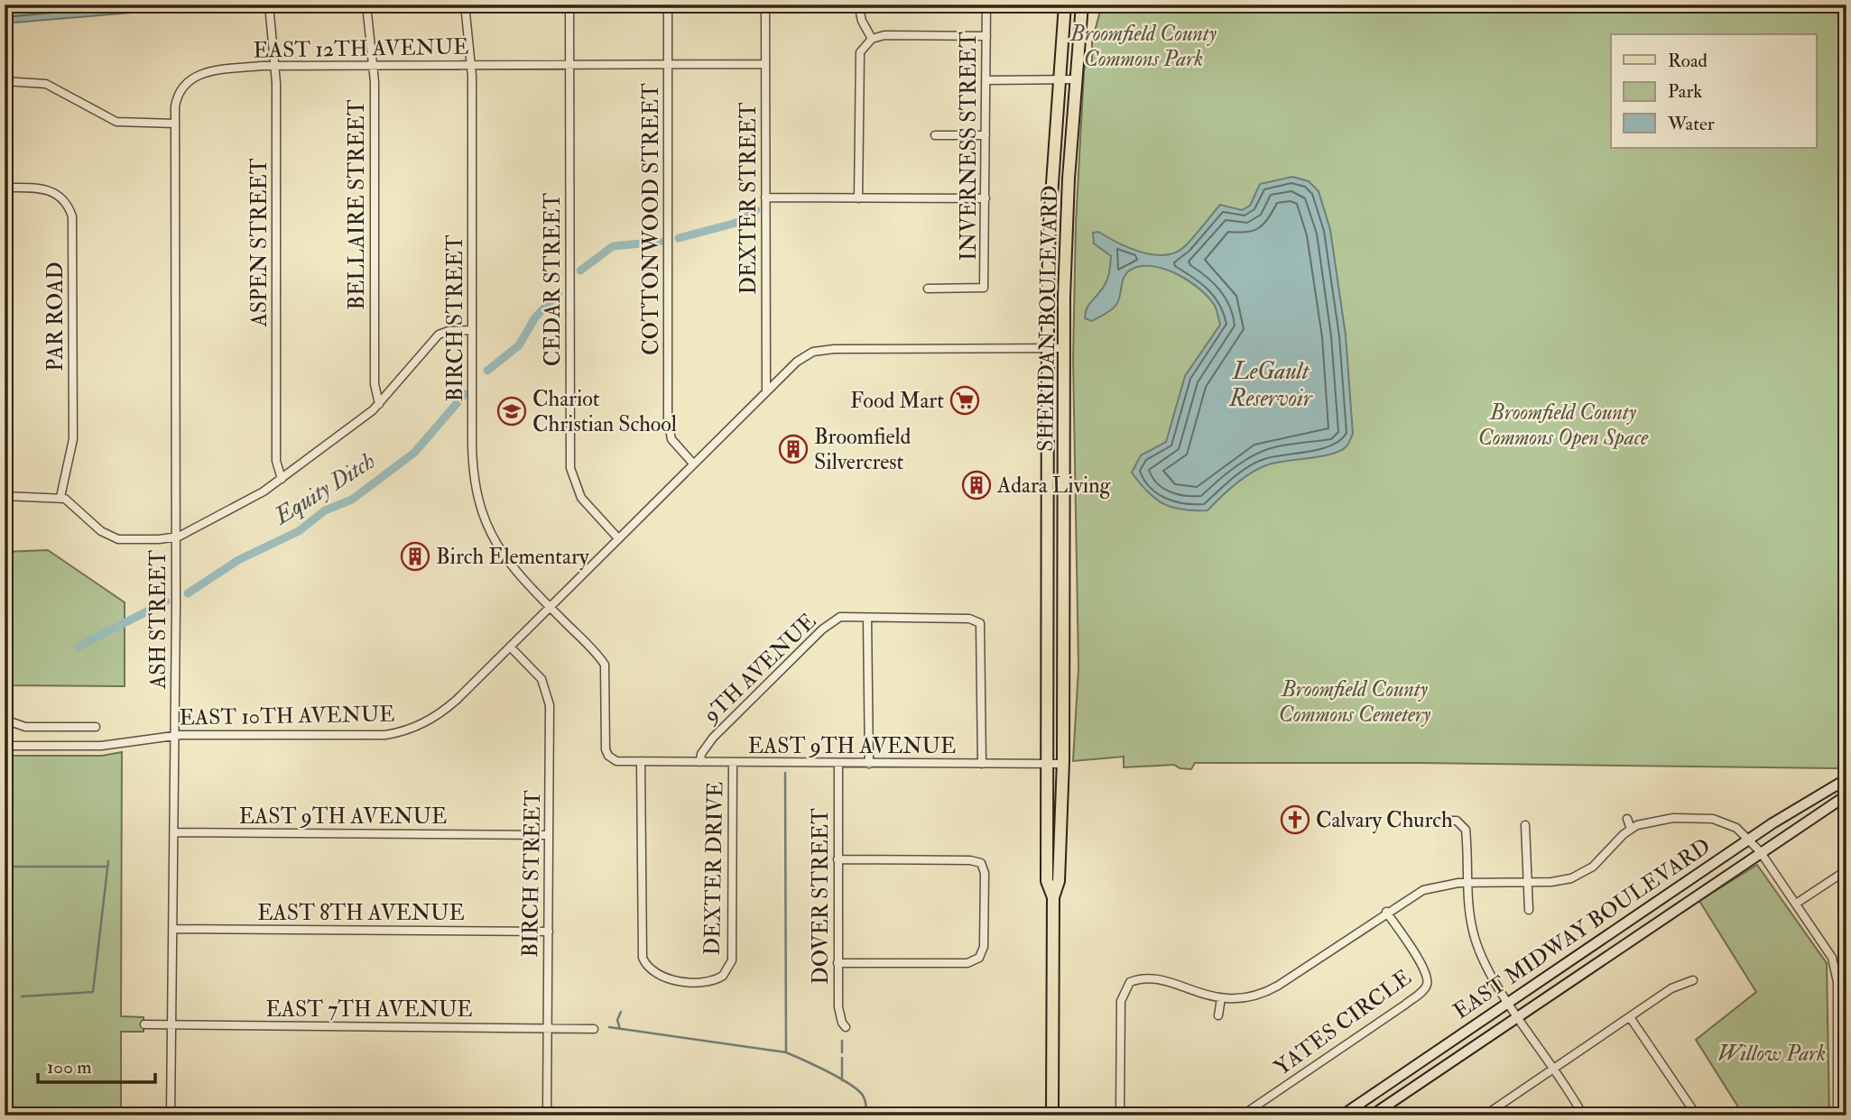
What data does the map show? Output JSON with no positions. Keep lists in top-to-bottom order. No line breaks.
{"streets":{"main road":["SHERIDAN BOULEVARD","EAST MIDWAY BOULEVARD"],"street":["EAST 12TH AVENUE","INVERNESS STREET","DEXTER STREET","BELLAIRE STREET","COTTONWOOD STREET","ASPEN STREET","CEDAR STREET","PAR ROAD","BIRCH STREET","ASH STREET","9TH AVENUE","EAST 10TH AVENUE","EAST 9TH AVENUE","DEXTER DRIVE","DOVER STREET","EAST 8TH AVENUE","EAST 7TH AVENUE","YATES CIRCLE"]},"crossings":[["EAST 12TH AVENUE","DEXTER STREET"],["EAST 12TH AVENUE","BELLAIRE STREET"],["EAST 12TH AVENUE","COTTONWOOD STREET"],["EAST 12TH AVENUE","ASPEN STREET"],["EAST 12TH AVENUE","CEDAR STREET"],["EAST 12TH AVENUE","BIRCH STREET"],["EAST 12TH AVENUE","ASH STREET"],["DEXTER STREET","EAST 10TH AVENUE"],["COTTONWOOD STREET","EAST 10TH AVENUE"],["CEDAR STREET","EAST 10TH AVENUE"],["BIRCH STREET","EAST 10TH AVENUE"],["BIRCH STREET","EAST 9TH AVENUE"],["BIRCH STREET","DEXTER DRIVE"],["BIRCH STREET","EAST 8TH AVENUE"],["BIRCH STREET","EAST 7TH AVENUE"],["SHERIDAN BOULEVARD","EAST 10TH AVENUE"],["SHERIDAN BOULEVARD","EAST 9TH AVENUE"],["ASH STREET","EAST 10TH AVENUE"],["ASH STREET","EAST 9TH AVENUE"],["ASH STREET","EAST 8TH AVENUE"],["ASH STREET","EAST 7TH AVENUE"],["9TH AVENUE","EAST 9TH AVENUE"],["EAST 9TH AVENUE","DEXTER DRIVE"],["EAST 9TH AVENUE","DOVER STREET"]],"water":["LeGault Reservoir","Equity Ditch"],"parks":["Broomfield County Commons Park","Broomfield County Commons Open Space","Broomfield County Commons Cemetery","Willow Park"],"places":{"supermarket":["Food Mart"],"school or university":["Chariot Christian School"],"building":["Broomfield Silvercrest","Adara Living","Birch Elementary"],"church":["Calvary Church"]},"legend":["Road","Park","Water"],"scale_bar":"100 m"}
